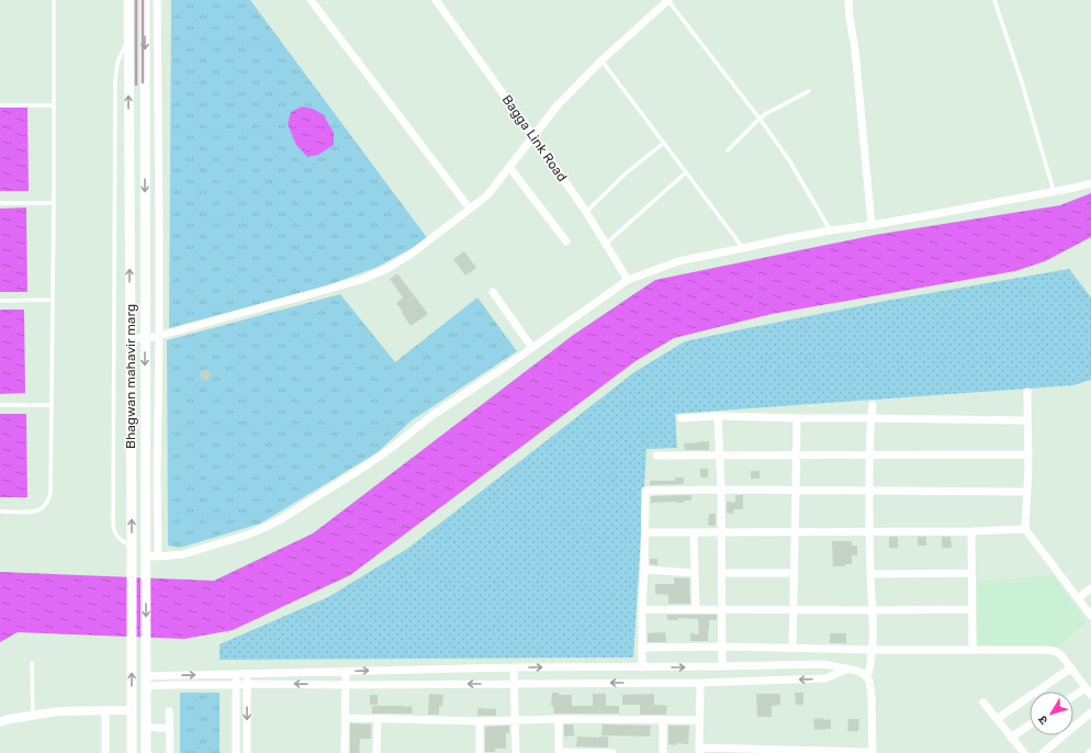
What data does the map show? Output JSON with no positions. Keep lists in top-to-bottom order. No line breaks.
{"streets":{"main road":["Bhagwan mahavir marg"],"street":["Bagga Link Road"]},"north":"bottom left"}
